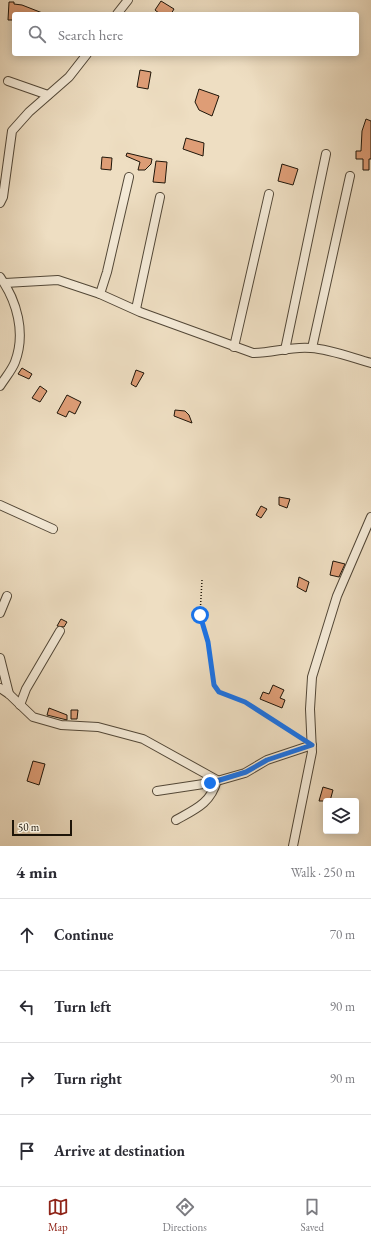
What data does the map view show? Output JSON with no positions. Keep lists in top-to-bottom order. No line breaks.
{"scale_bar":"50 m","page":{"search":"Search here","scale":"50 m","heading":["4 min","Walk · 250 m"],"list":[["Continue","70 m"],["Turn left","90 m"],["Turn right","90 m"],"Arrive at destination"],"nav":["Map","Directions","Saved"]}}
